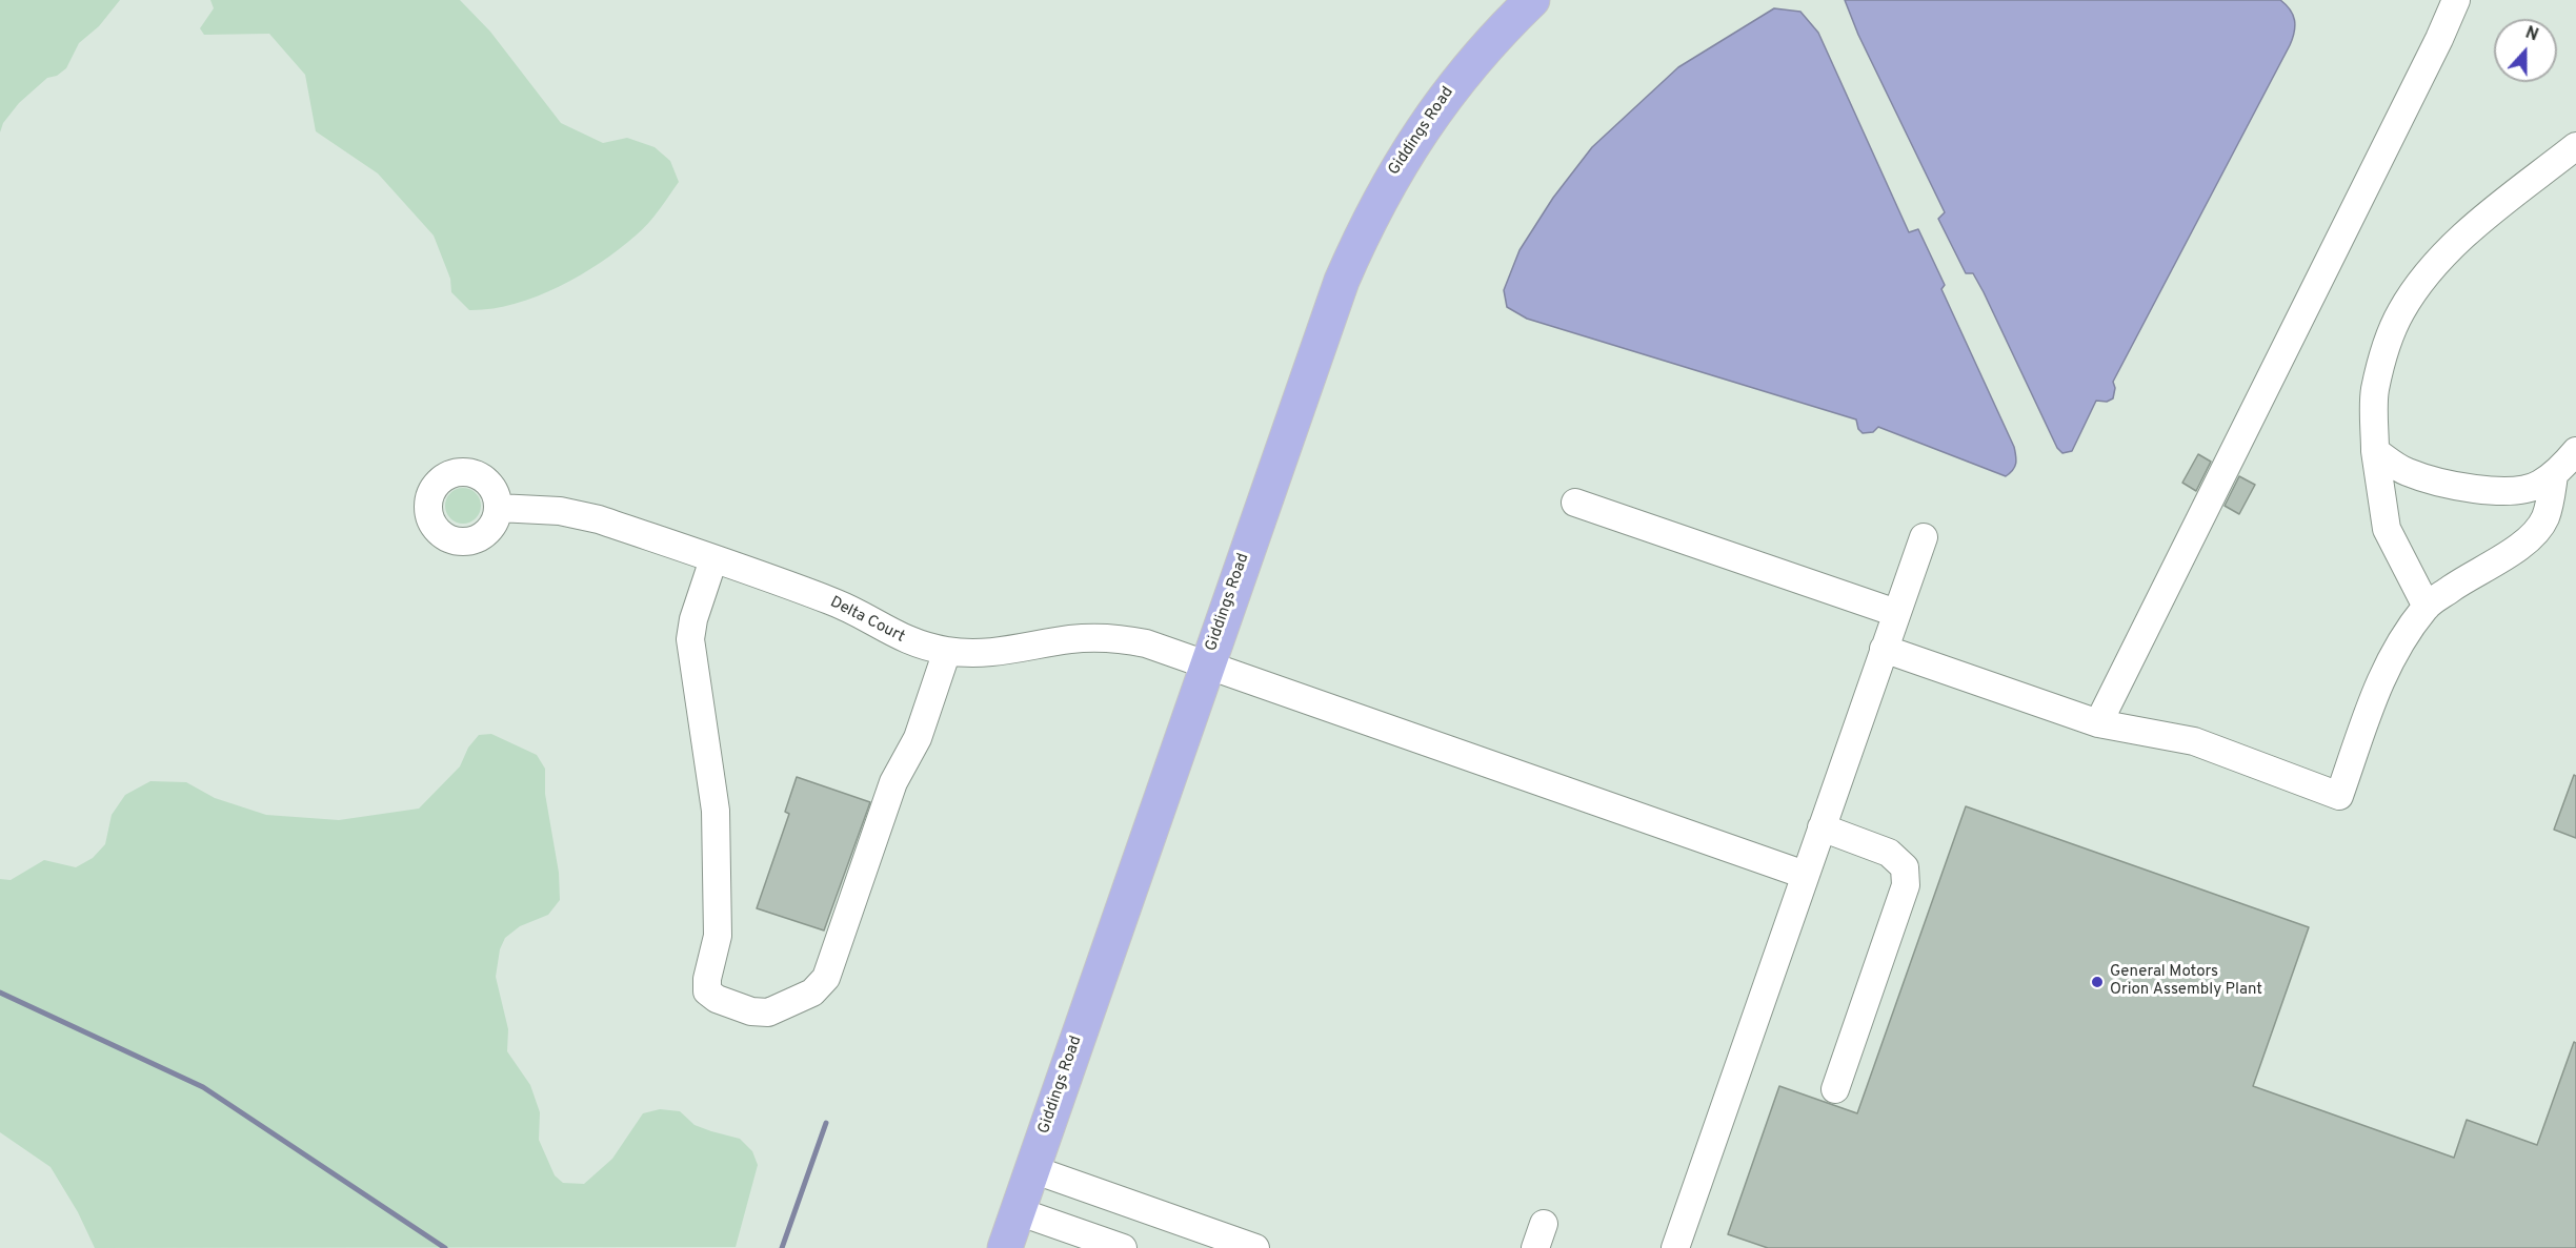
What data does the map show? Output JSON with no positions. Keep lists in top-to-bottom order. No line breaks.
{"streets":{"main road":["Giddings Road"],"street":["Delta Court"]},"crossings":[["Giddings Road","Delta Court"]],"places":["General Motors Orion Assembly Plant"],"north":"top"}
